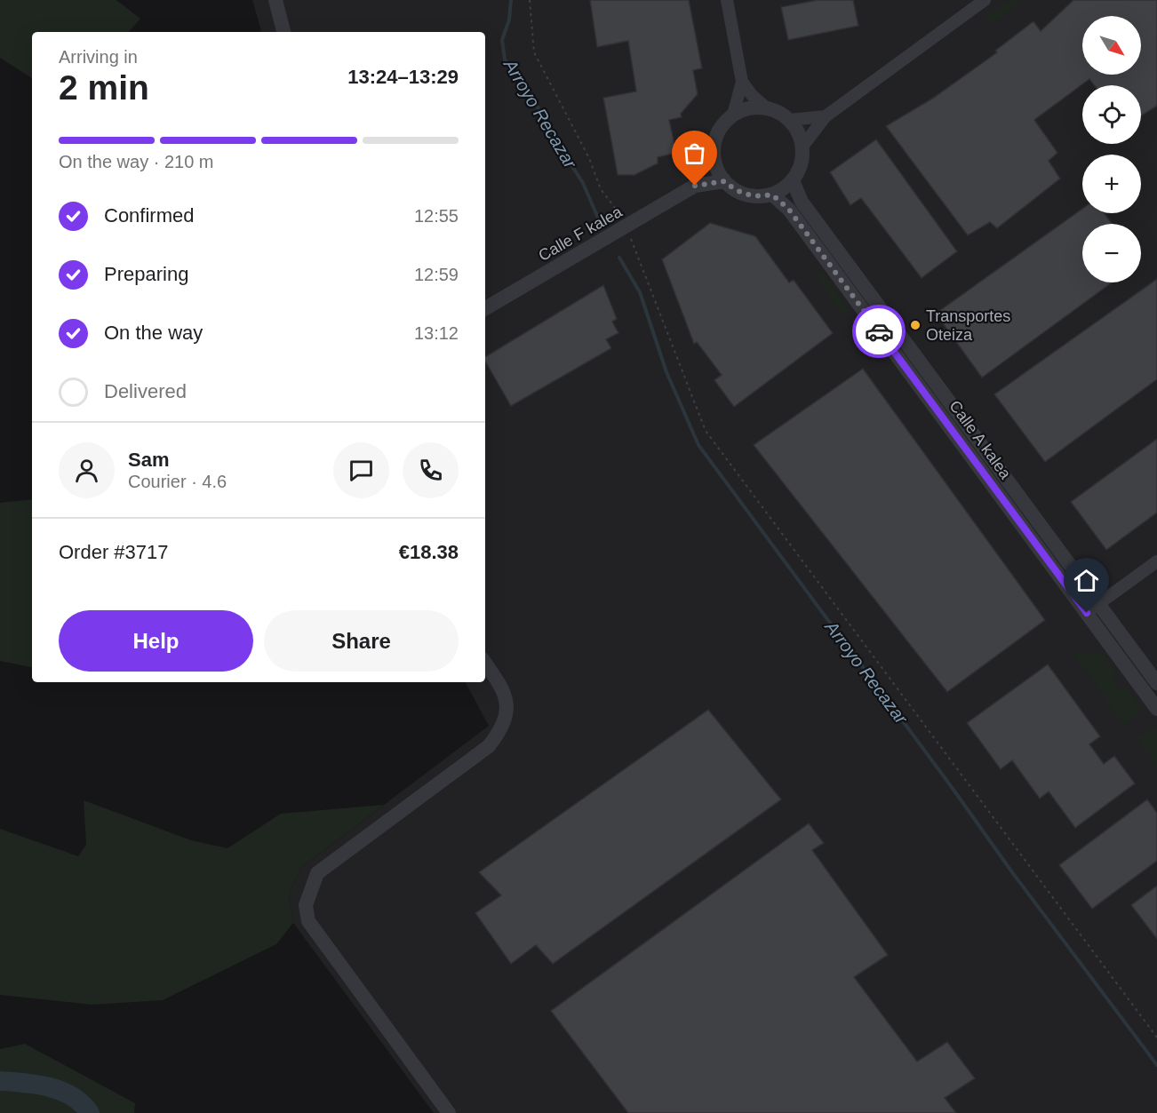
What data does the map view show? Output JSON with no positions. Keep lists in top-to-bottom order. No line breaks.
{"streets":{"street":["Calle F kalea","Calle A kalea"]},"crossings":[["Calle F kalea","Calle A kalea"]],"water":["Arroyo Recazar"],"places":["Transportes Oteiza"],"north":"bottom right","page":{"map_buttons":["+","−"],"heading":["2 min","Arriving in","13:24–13:29"],"panel":["Sam","Courier · 4.6","Order #3717","€18.38"],"bar":"On the way · 210 m","list":[["Confirmed","12:55"],["Preparing","12:59"],["On the way","13:12"],"Delivered"],"buttons":["Help","Share"]}}
